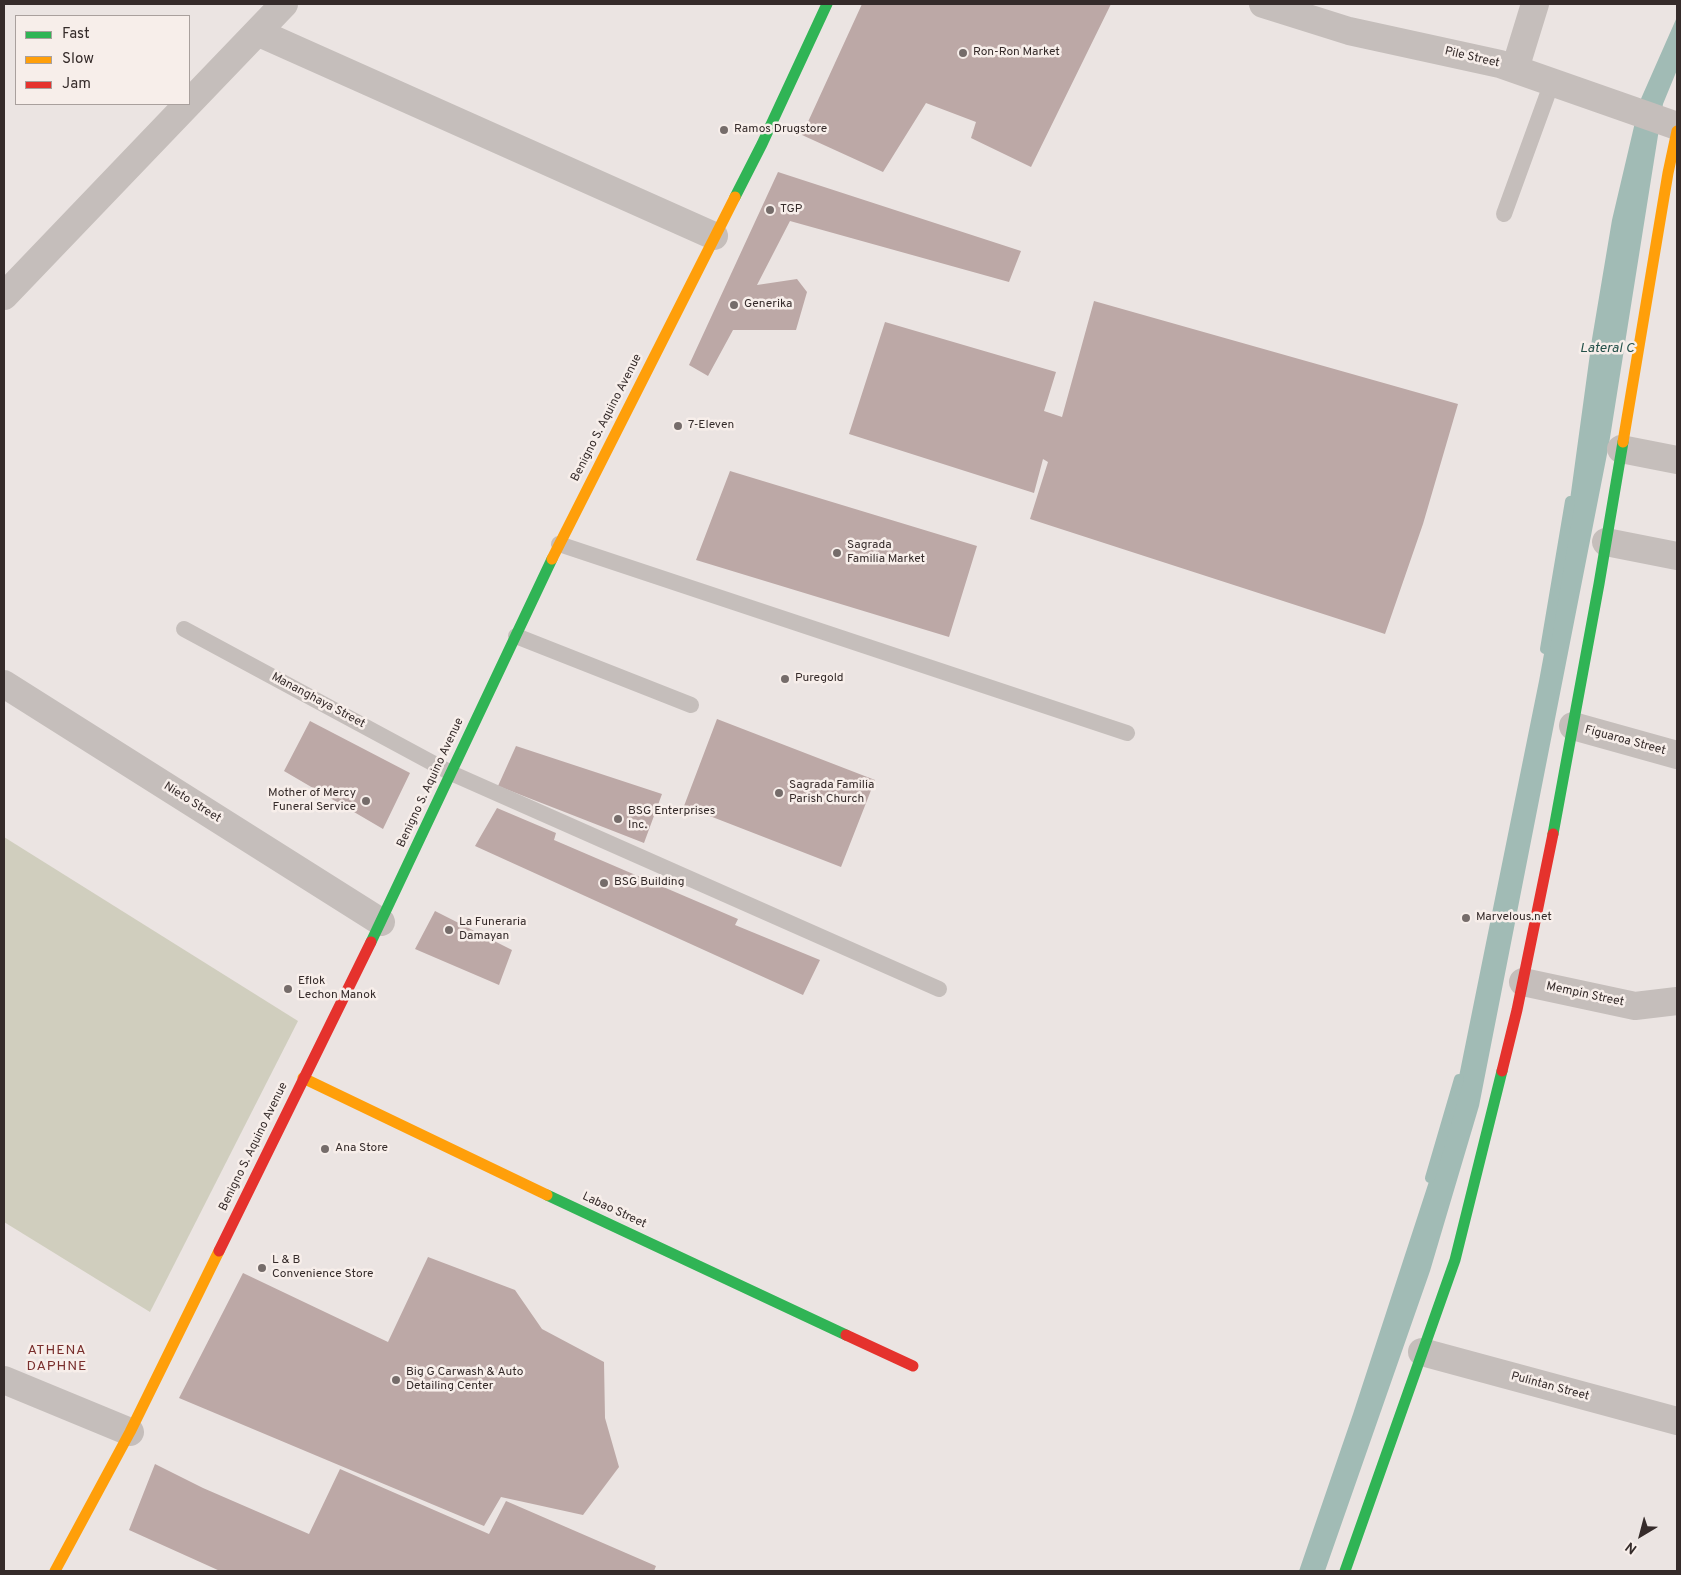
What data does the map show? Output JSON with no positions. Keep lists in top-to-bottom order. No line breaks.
{"streets":{"street":["Pile Street","Benigno S. Aquino Avenue","Figuaroa Street","Nieto Street","Mempin Street","Labao Street","Pulintan Street"],"lane":["Mananghaya Street"]},"crossings":[["Benigno S. Aquino Avenue","Mananghaya Street"],["Benigno S. Aquino Avenue","Nieto Street"],["Benigno S. Aquino Avenue","Labao Street"]],"districts":["ATHENA DAPHNE"],"water":["Lateral C"],"places":["Ron-Ron Market","Ramos Drugstore","TGP","Generika","7-Eleven","Sagrada Familia Market","Puregold","Sagrada Familia Parish Church","Mother of Mercy Funeral Service","BSG Enterprises Inc.","BSG Building","Marvelous.net","La Funeraria Damayan","Eflok Lechon Manok","Ana Store","L & B Convenience Store","Big G Carwash & Auto Detailing Center"],"legend":["Fast","Slow","Jam"],"north":"bottom left"}
